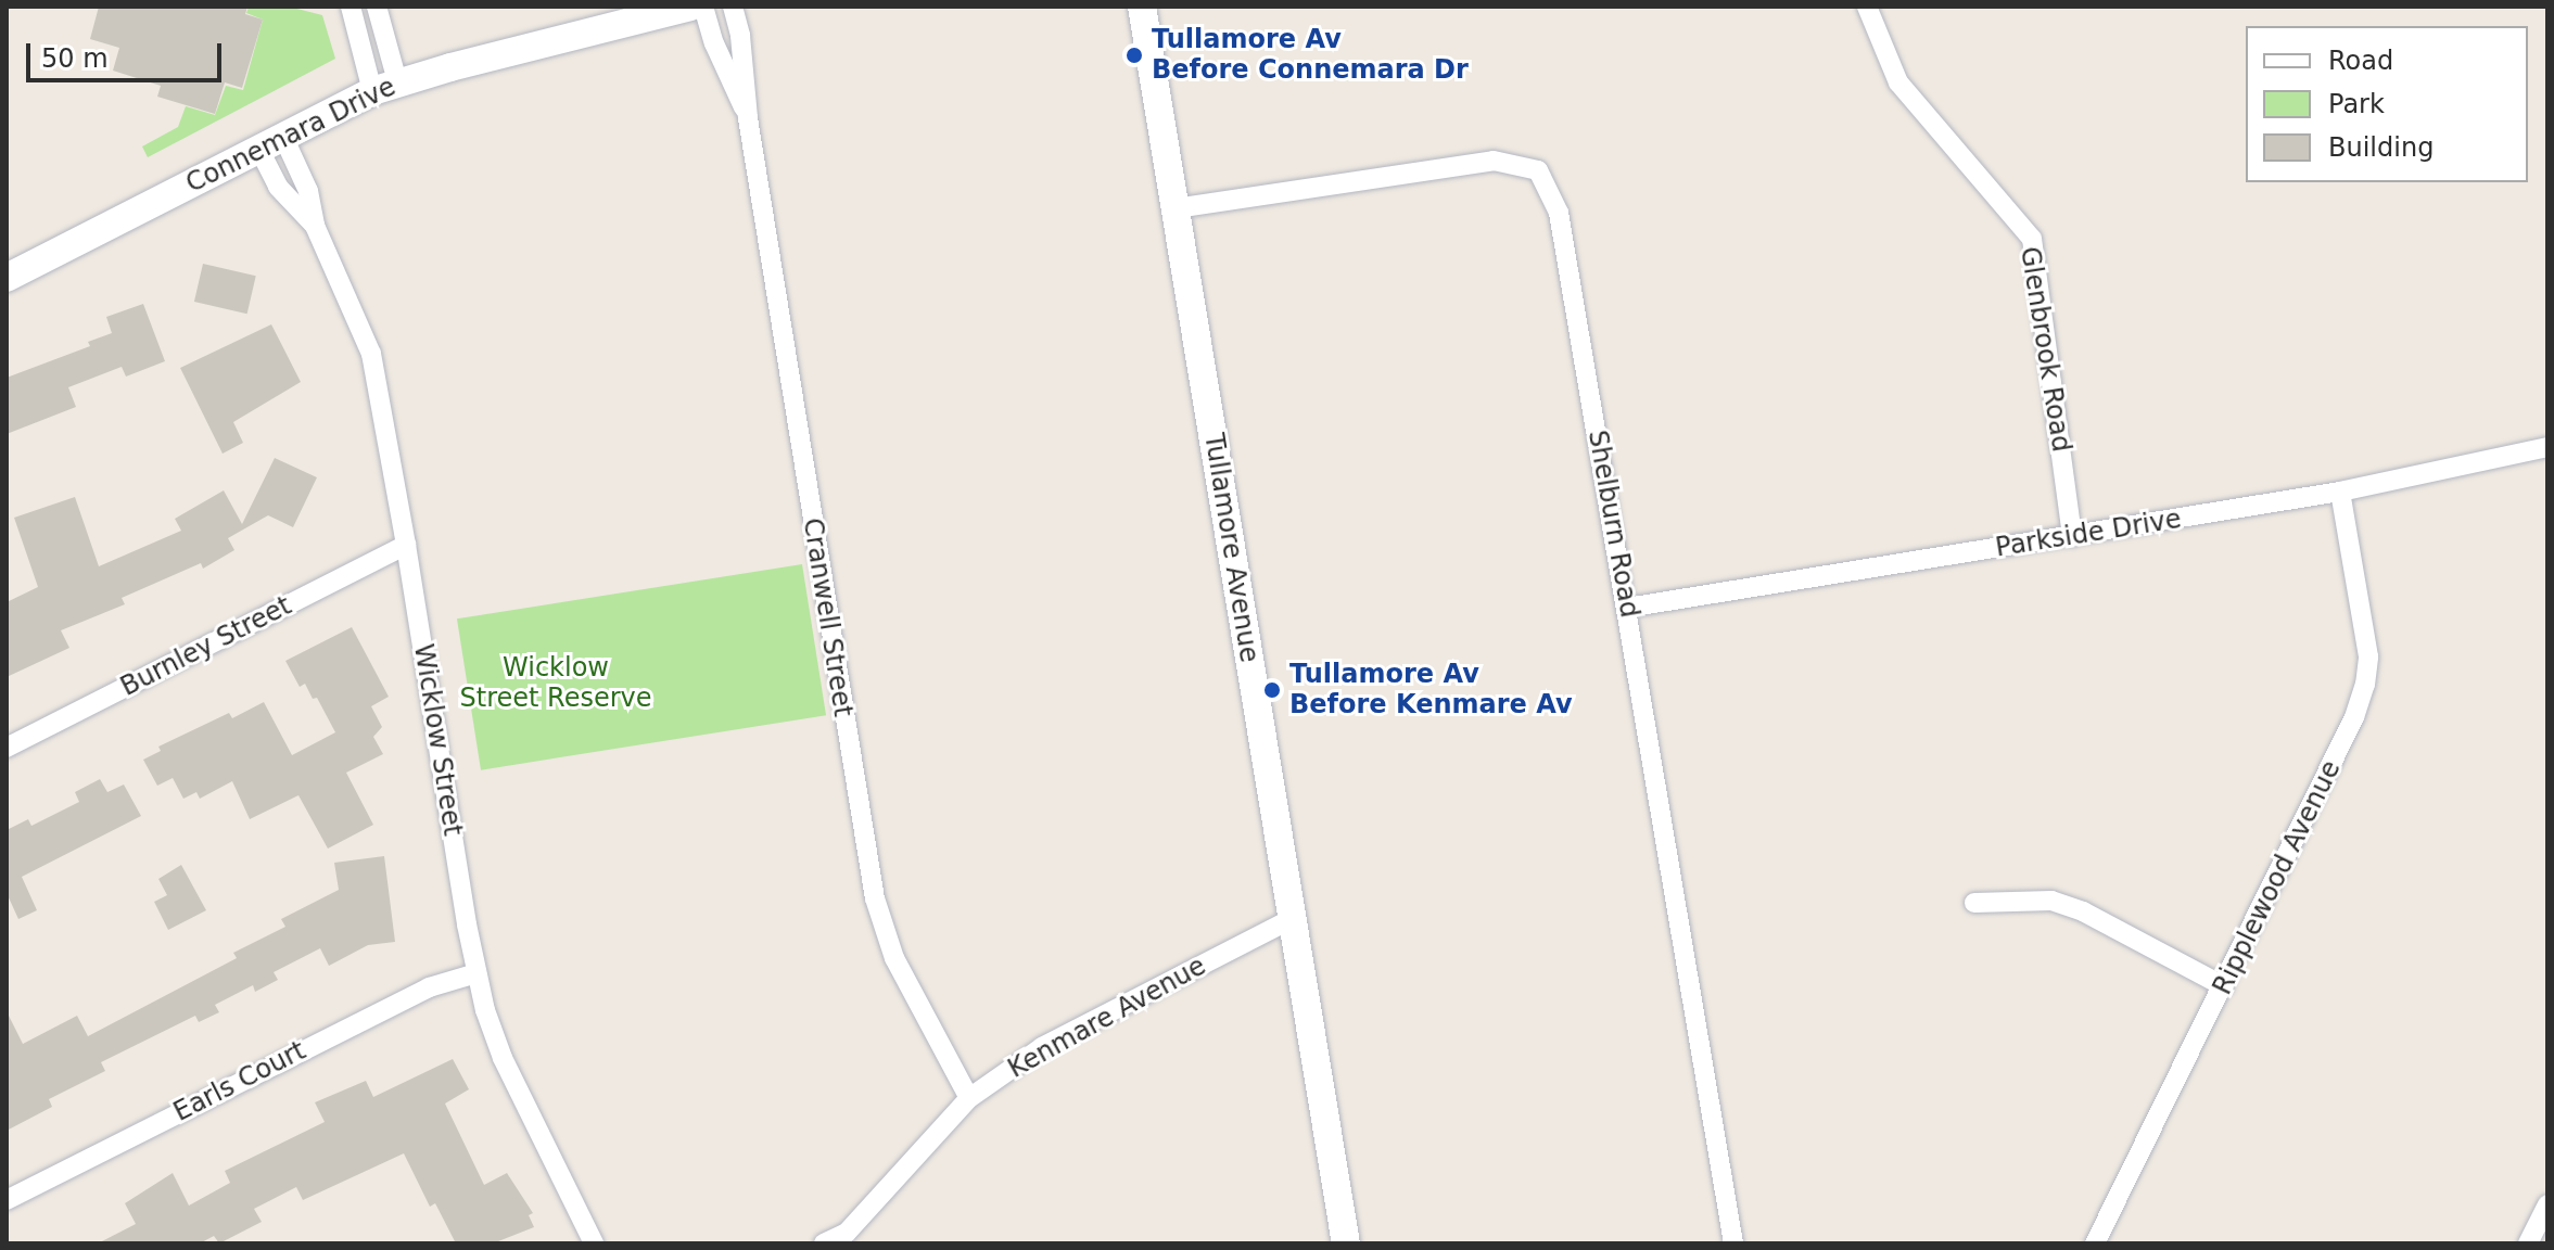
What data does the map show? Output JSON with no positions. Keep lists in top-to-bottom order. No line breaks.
{"streets":{"street":["Connemara Drive","Glenbrook Road","Shelburn Road","Parkside Drive","Tullamore Avenue","Cranwell Street","Burnley Street","Wicklow Street","Ripplewood Avenue","Kenmare Avenue","Earls Court"]},"crossings":[["Connemara Drive","Wicklow Street"],["Glenbrook Road","Parkside Drive"],["Shelburn Road","Parkside Drive"],["Shelburn Road","Tullamore Avenue"],["Parkside Drive","Ripplewood Avenue"],["Tullamore Avenue","Kenmare Avenue"],["Cranwell Street","Kenmare Avenue"],["Burnley Street","Wicklow Street"],["Wicklow Street","Earls Court"]],"parks":["Wicklow Street Reserve"],"places":["Tullamore Av Before Connemara Dr","Tullamore Av Before Kenmare Av"],"legend":["Road","Park","Building"],"scale_bar":"50 m"}
